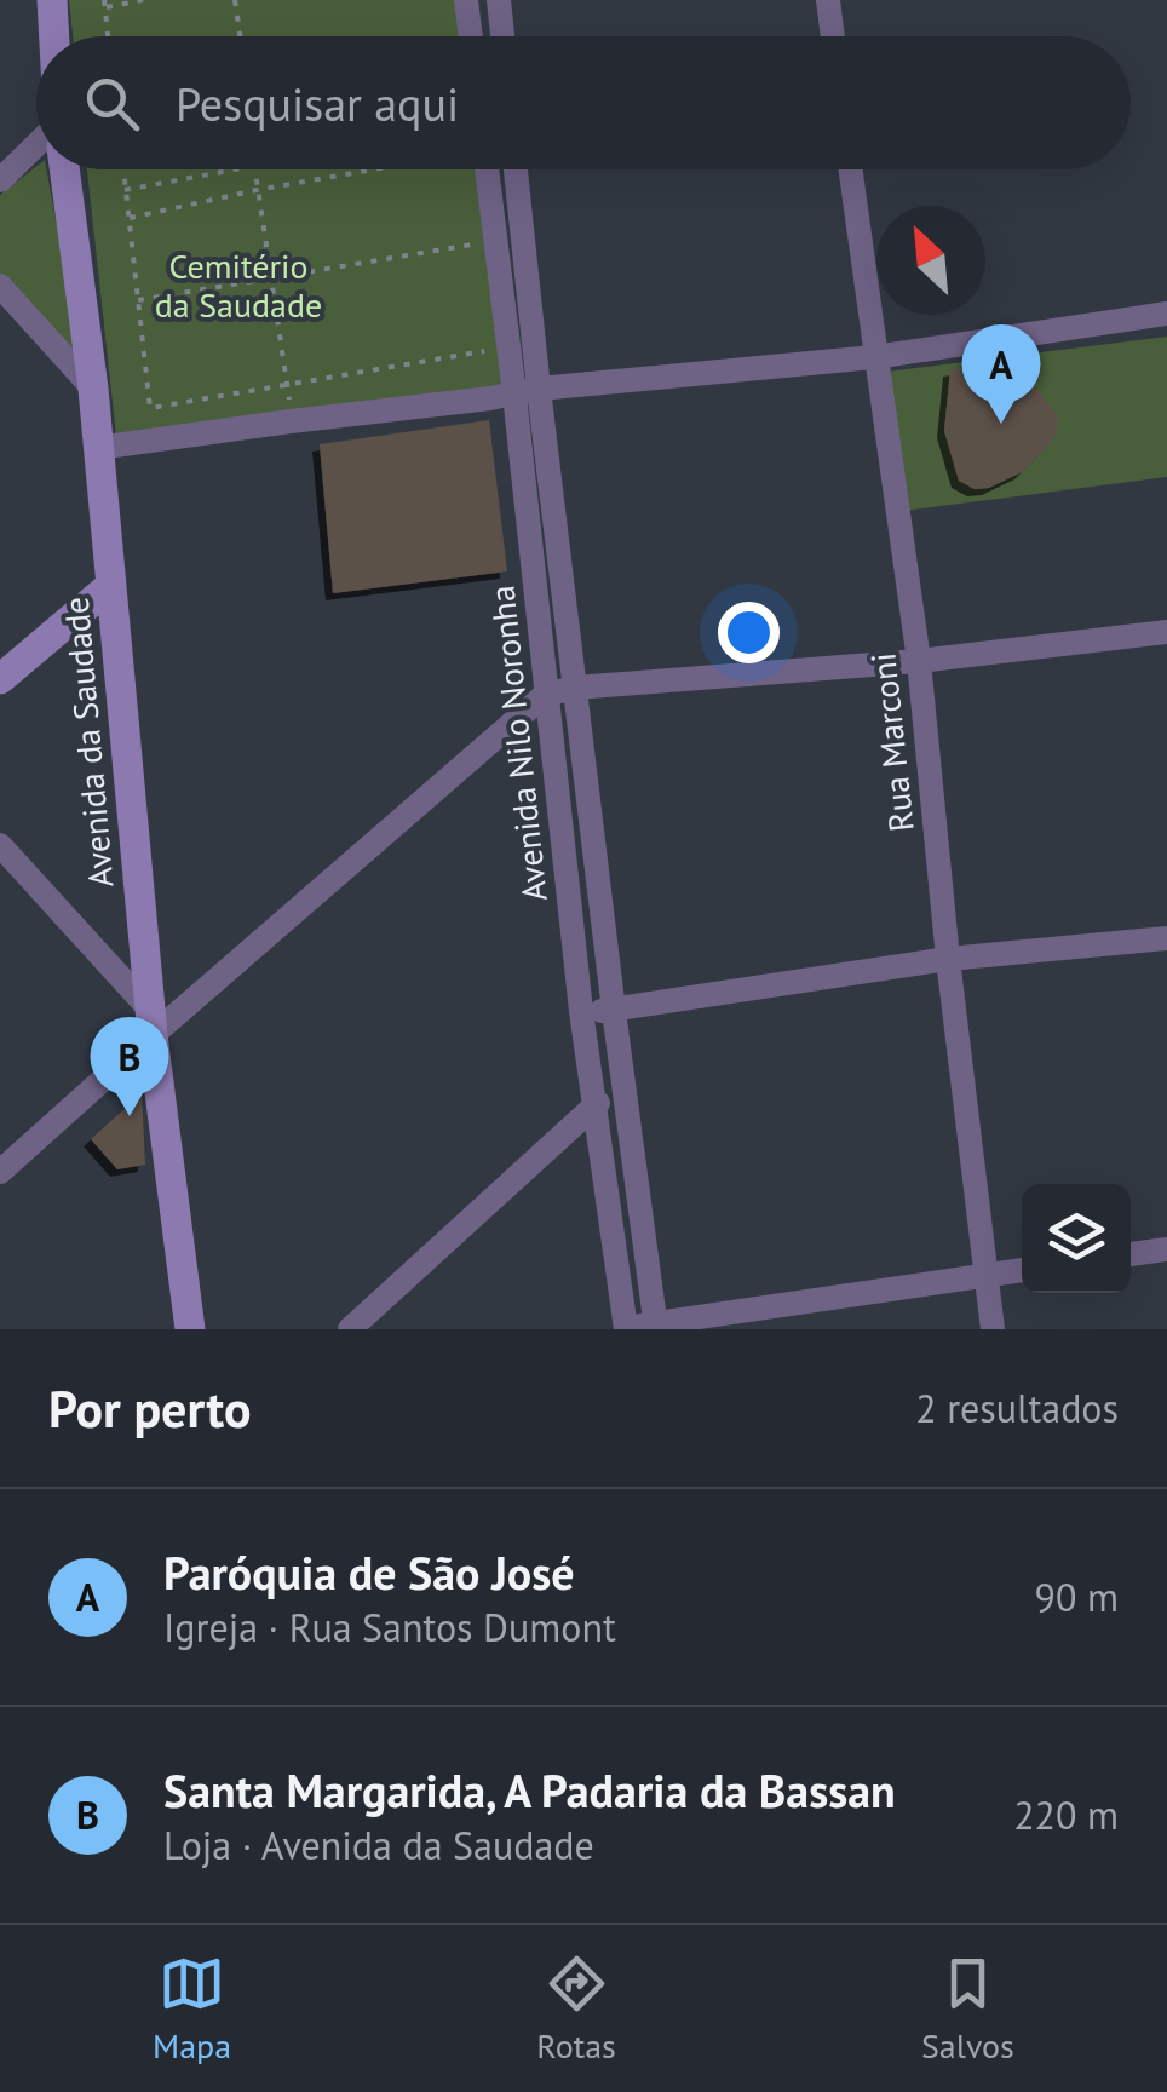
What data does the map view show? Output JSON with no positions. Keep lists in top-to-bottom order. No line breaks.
{"streets":{"main road":["Avenida da Saudade"],"street":["Rua Marconi","Avenida Nilo Noronha"]},"parks":["Cemitério da Saudade"],"north":"top left","page":{"search":"Pesquisar aqui","pins":["A","B"],"heading":["Por perto","2 resultados"],"list":[{"mark":"A","name":"Paróquia de São José","note":"Igreja · Rua Santos Dumont","value":"90 m"},{"mark":"B","name":"Santa Margarida, A Padaria da Bassan","note":"Loja · Avenida da Saudade","value":"220 m"}],"nav":["Mapa","Rotas","Salvos"]}}
